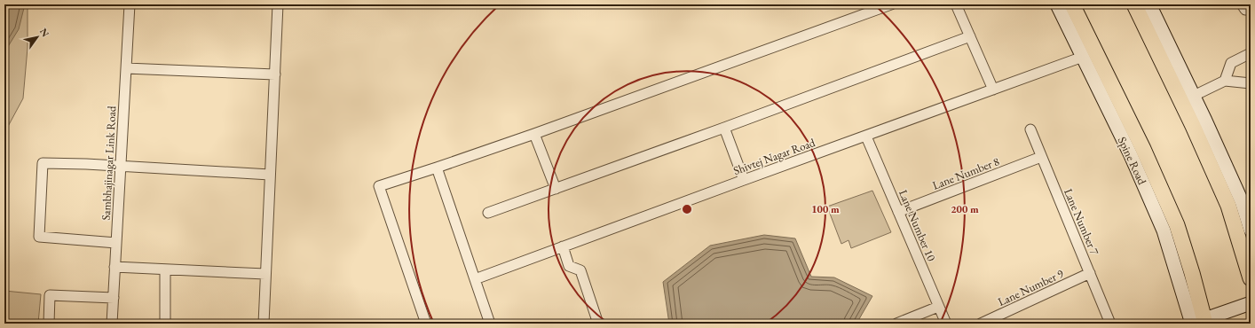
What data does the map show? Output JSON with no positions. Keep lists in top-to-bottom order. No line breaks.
{"streets":{"main road":["Spine Road"],"street":["Shivtej Nagar Road","Sambhajinagar Link Road","Lane Number 8","Lane Number 7","Lane Number 10","Lane Number 9"]},"crossings":[["Shivtej Nagar Road","Spine Road"],["Shivtej Nagar Road","Lane Number 10"],["Lane Number 8","Lane Number 7"],["Lane Number 8","Lane Number 10"],["Lane Number 7","Lane Number 9"]],"north":"top right","rings":["100 m","200 m"]}
